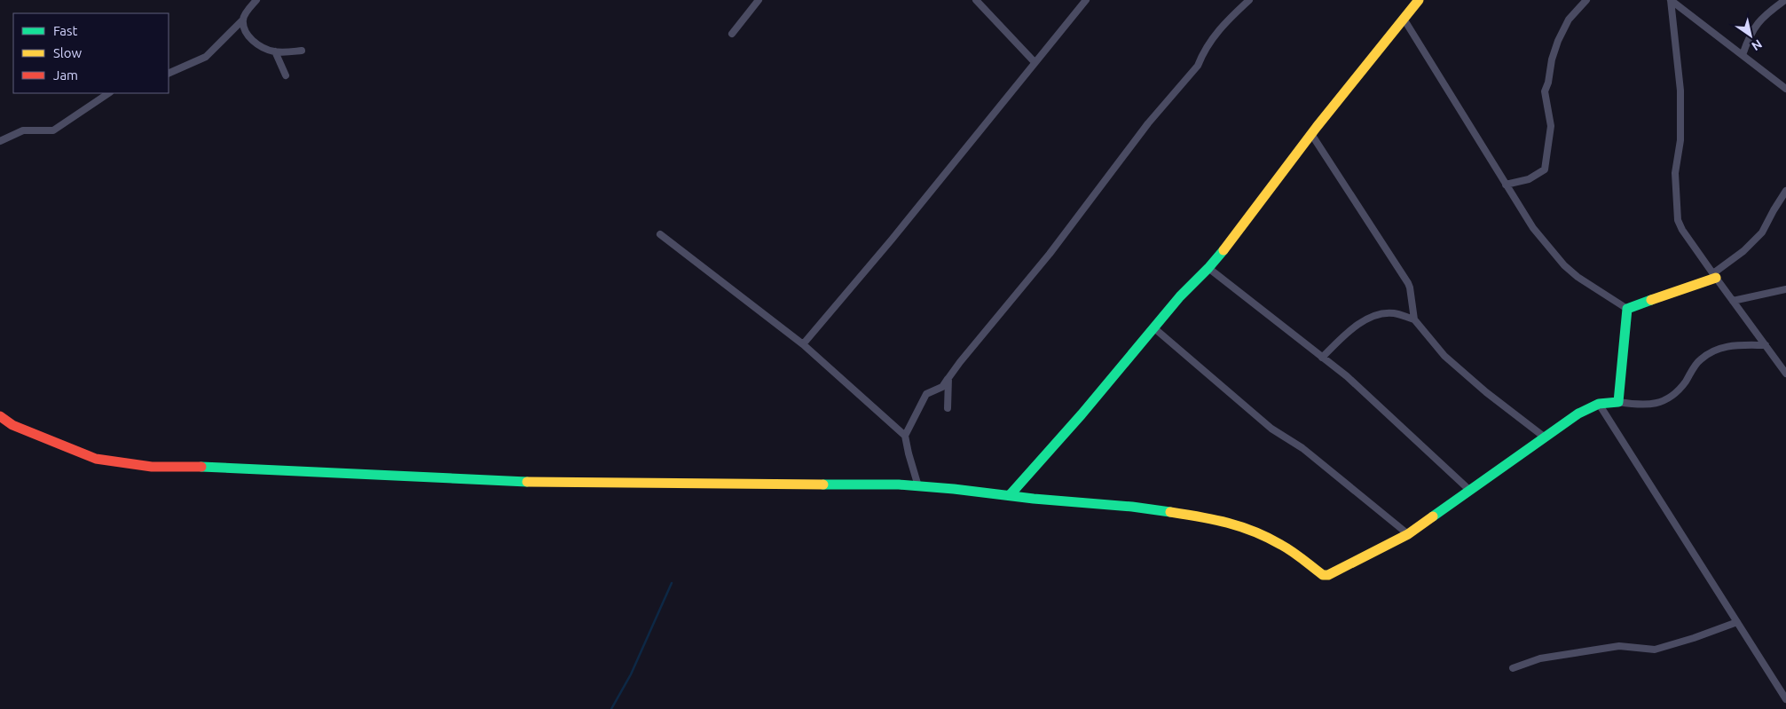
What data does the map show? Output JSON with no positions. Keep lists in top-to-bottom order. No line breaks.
{"legend":["Fast","Slow","Jam"],"north":"bottom right"}
